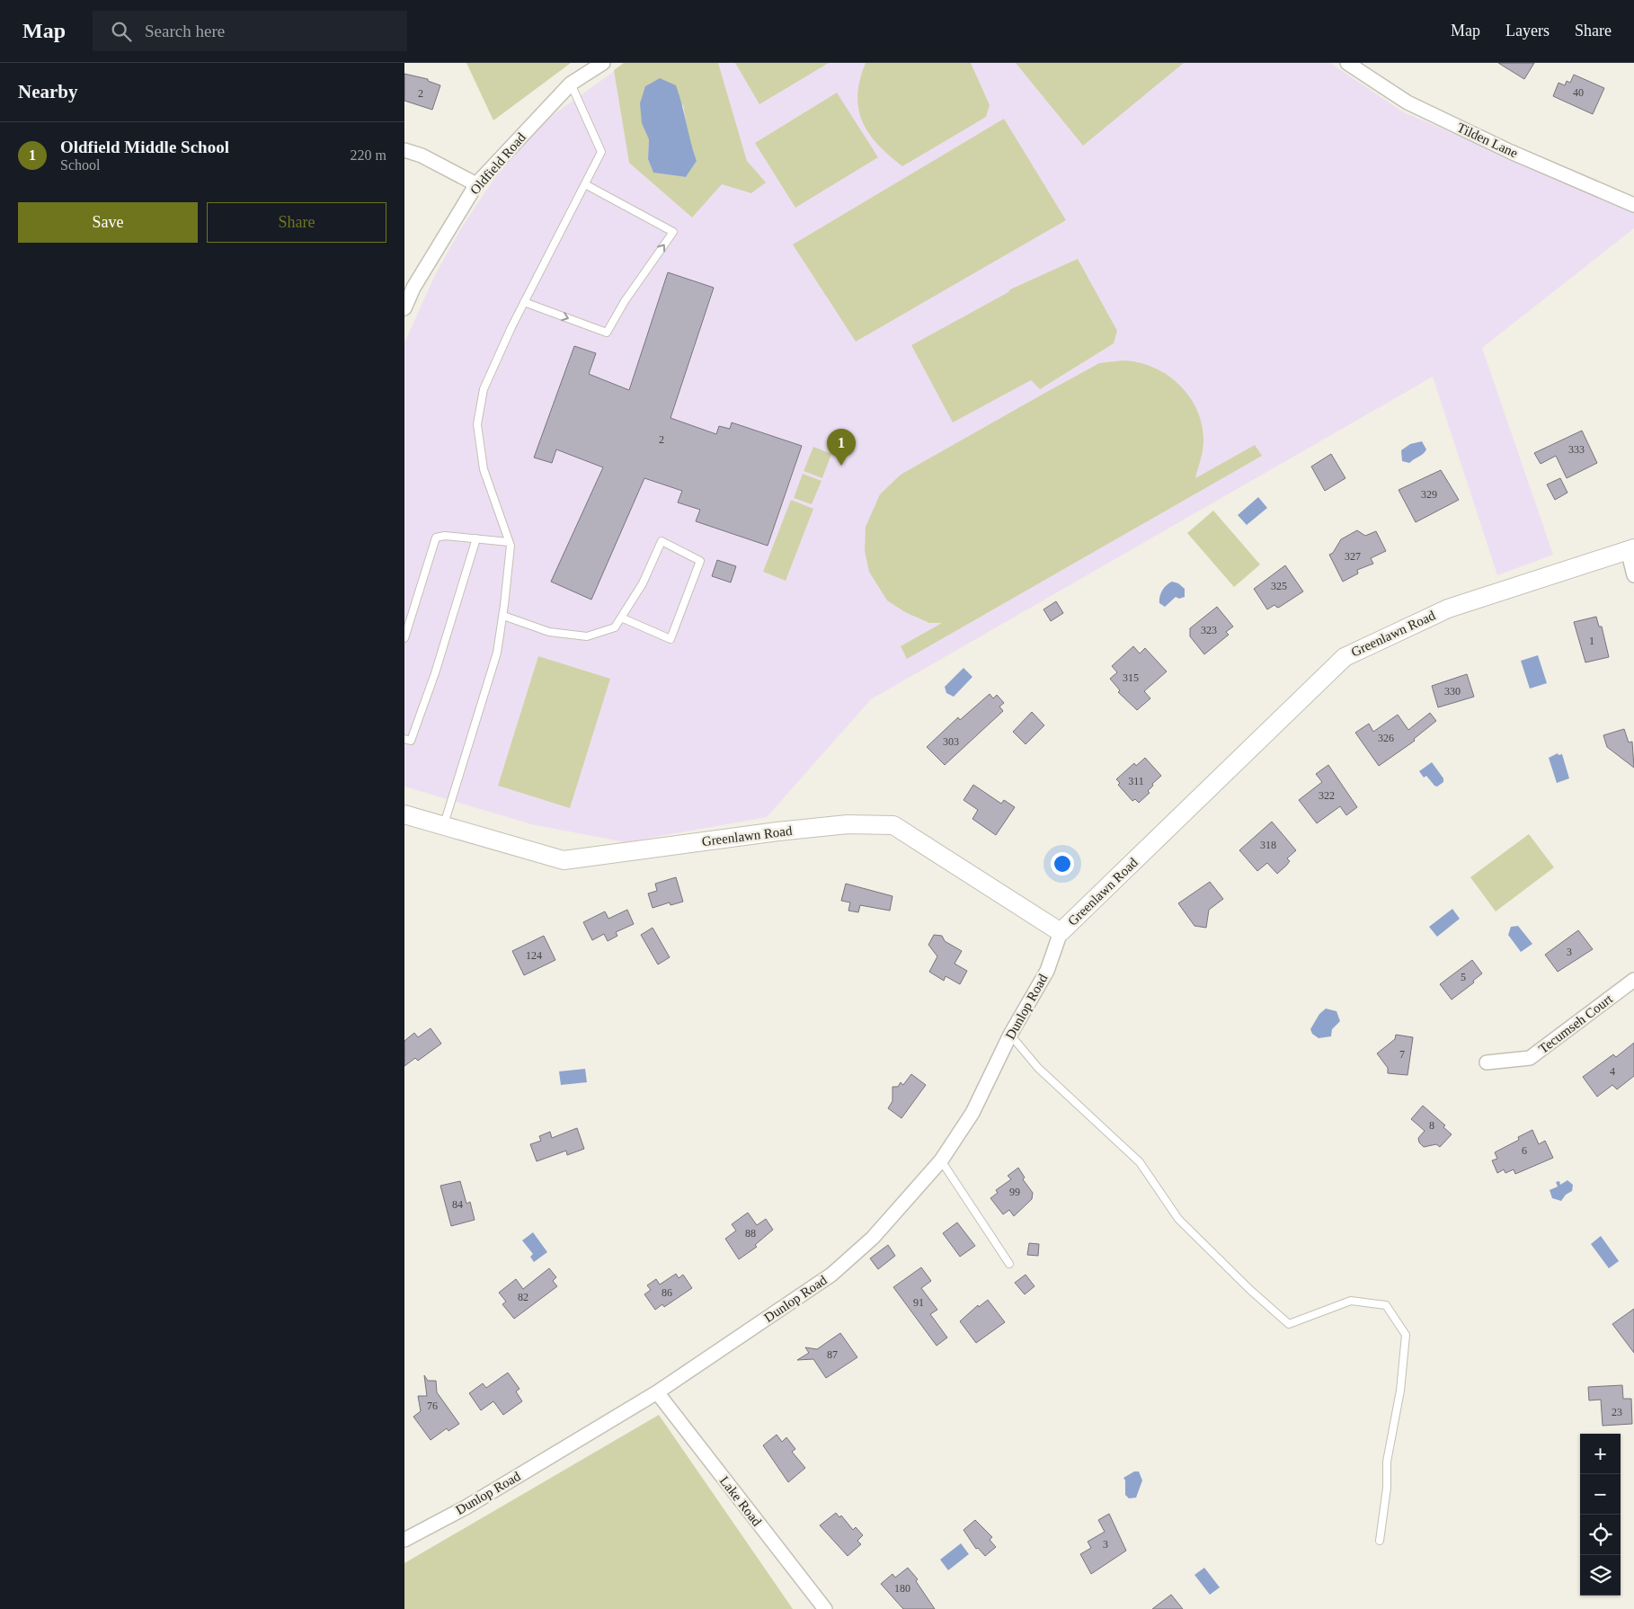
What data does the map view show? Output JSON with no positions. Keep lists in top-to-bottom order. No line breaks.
{"streets":{"main road":["Greenlawn Road"],"street":["Tilden Lane","Oldfield Road","Dunlop Road","Tecumseh Court","Lake Road"]},"crossings":[["Greenlawn Road","Dunlop Road"],["Dunlop Road","Lake Road"]],"house_numbers":["40","2","2","333","329","327","325","323","1","315","330","326","303","311","322","318","3","124","5","7","4","8","6","99","84","88","86","82","91","87","76","23","3","180"],"page":{"header":"Map","search":"Search here","nav":["Map","Layers","Share"],"heading":"Nearby","list":[{"mark":"1","name":"Oldfield Middle School","note":"School","value":"220 m"}],"buttons":["Save","Share"],"pins":"1","map_buttons":["+","−"]}}
